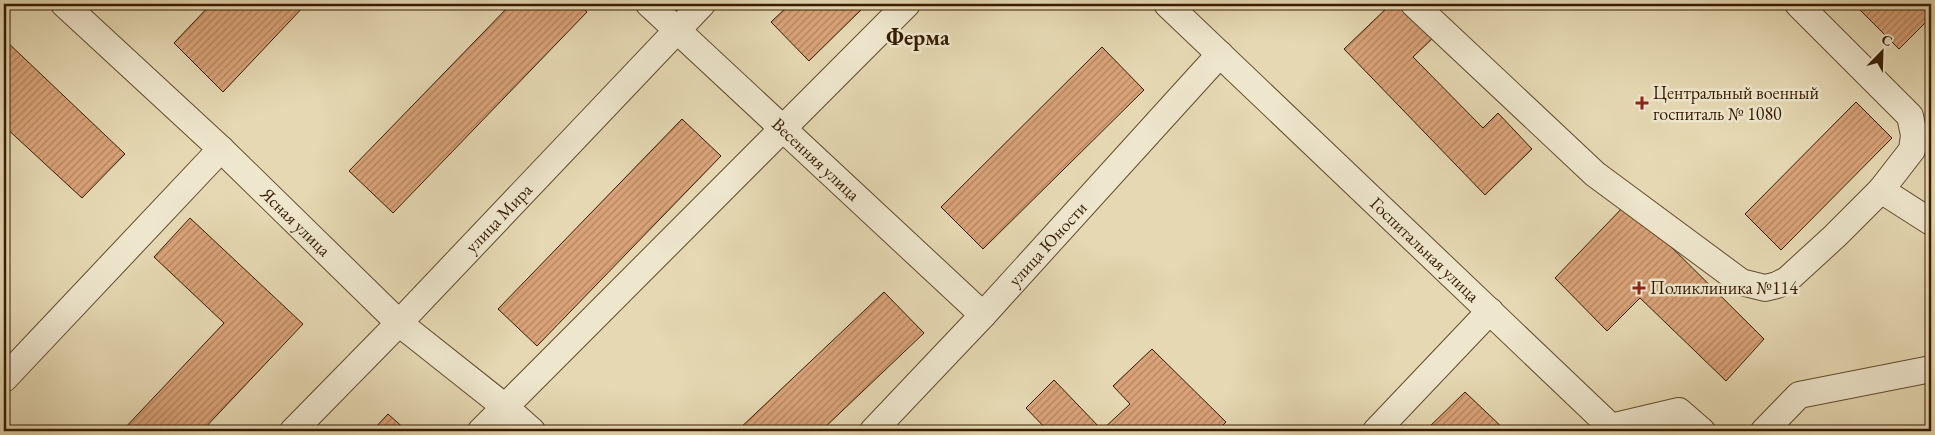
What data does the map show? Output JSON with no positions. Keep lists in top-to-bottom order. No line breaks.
{"streets":{"street":["Весенняя улица","улица Мира","Ясная улица","улица Юности","Госпитальная улица"]},"crossings":[["Весенняя улица","улица Мира"],["Весенняя улица","улица Юности"],["улица Мира","Ясная улица"],["улица Юности","Госпитальная улица"]],"districts":["Ферма"],"places":{"health":["Центральный военный госпиталь № 1080","Поликлиника №114"]},"north":"top right"}
